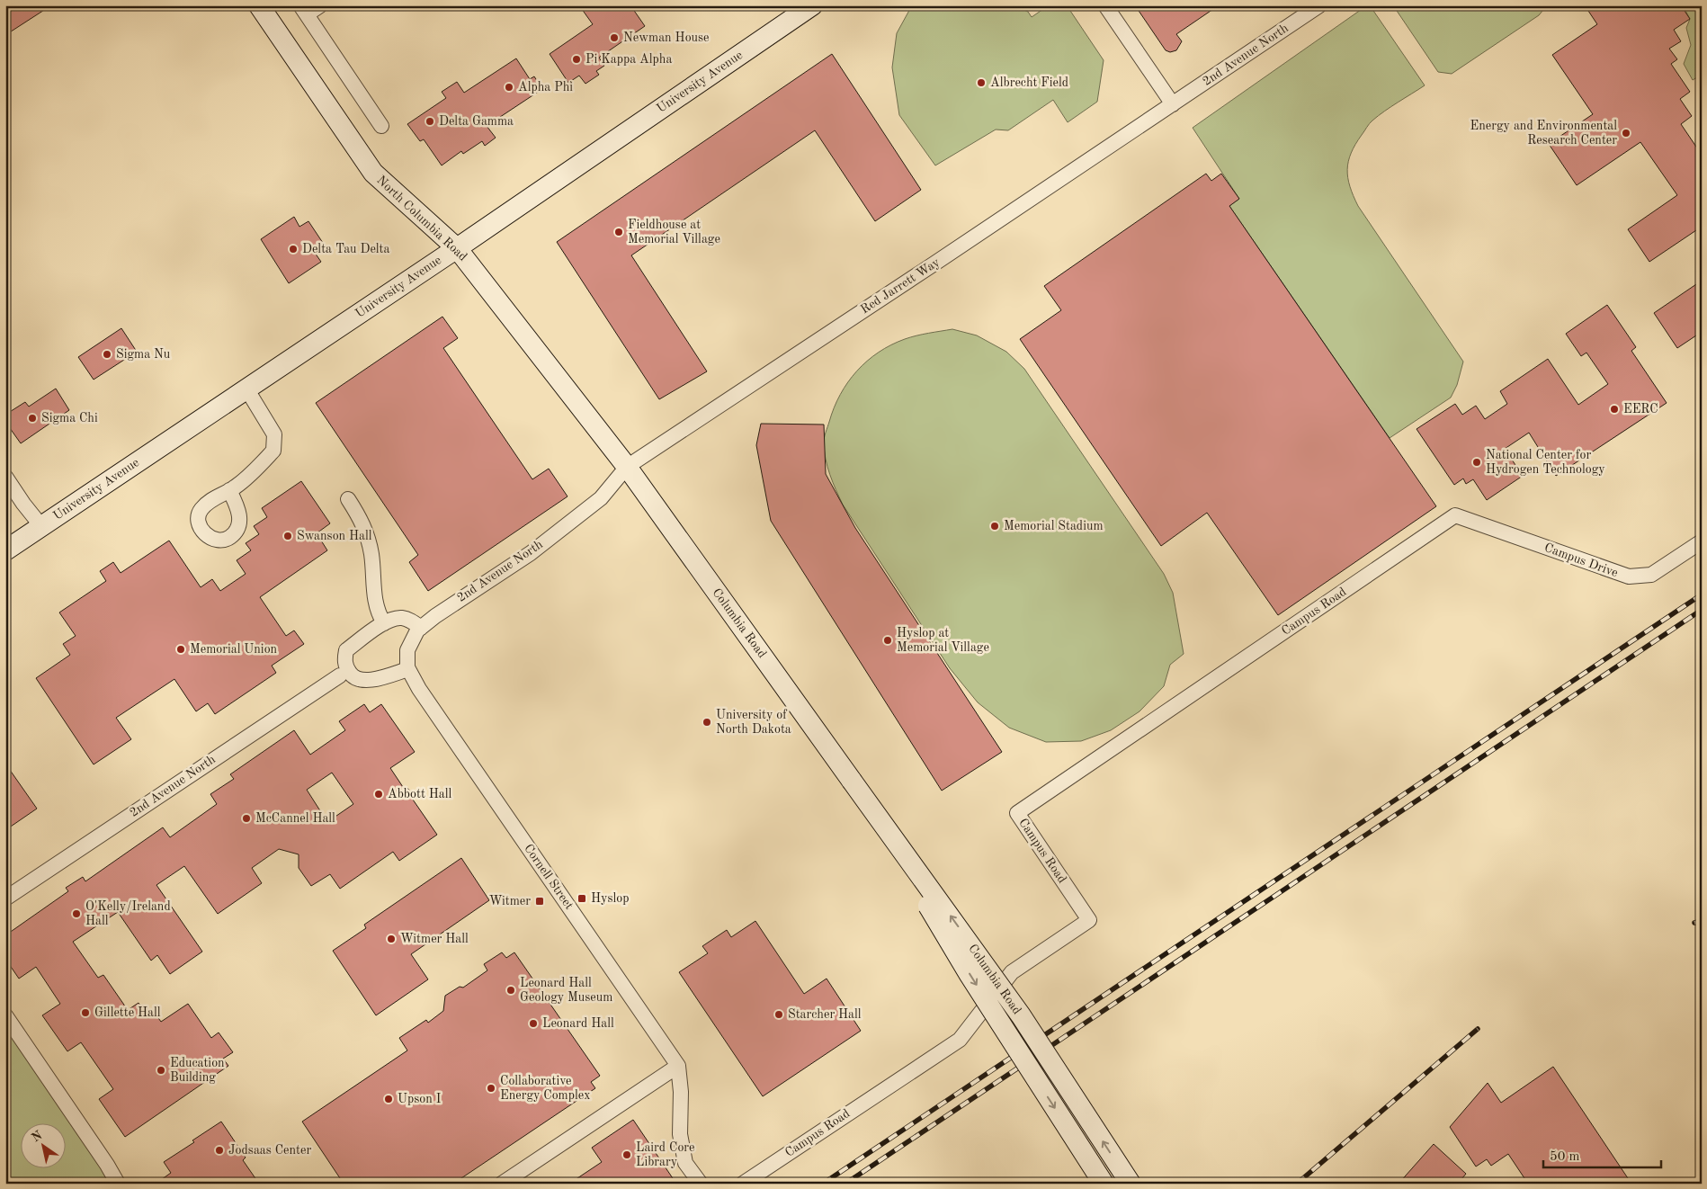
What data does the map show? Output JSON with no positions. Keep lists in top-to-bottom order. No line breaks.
{"streets":{"main road":["University Avenue","North Columbia Road","Columbia Road"],"street":["2nd Avenue North","Red Jarrett Way","Campus Drive","Campus Road","Cornell Street"]},"crossings":[["2nd Avenue North","North Columbia Road"],["2nd Avenue North","Red Jarrett Way"],["2nd Avenue North","Columbia Road"],["2nd Avenue North","Cornell Street"],["University Avenue","North Columbia Road"],["North Columbia Road","Red Jarrett Way"],["North Columbia Road","Columbia Road"],["Red Jarrett Way","Columbia Road"],["Campus Drive","Campus Road"]],"places":{"other":["Newman House","Pi Kappa Alpha","Albrecht Field","Alpha Phi","Delta Gamma","Energy and Environmental Research Center","Fieldhouse at Memorial Village","Delta Tau Delta","Sigma Nu","EERC","Sigma Chi","National Center for Hydrogen Technology","Memorial Stadium","Swanson Hall","Hyslop at Memorial Village","Memorial Union","University of North Dakota","Abbott Hall","McCannel Hall","O'Kelly/Ireland Hall","Witmer Hall","Leonard Hall Geology Museum","Gillette Hall","Starcher Hall","Leonard Hall","Education Building","Collaborative Energy Complex","Upson I","Jodsaas Center","Laird Core Library"],"transit":["Hyslop","Witmer"]},"scale_bar":"50 m","north":"top left"}
